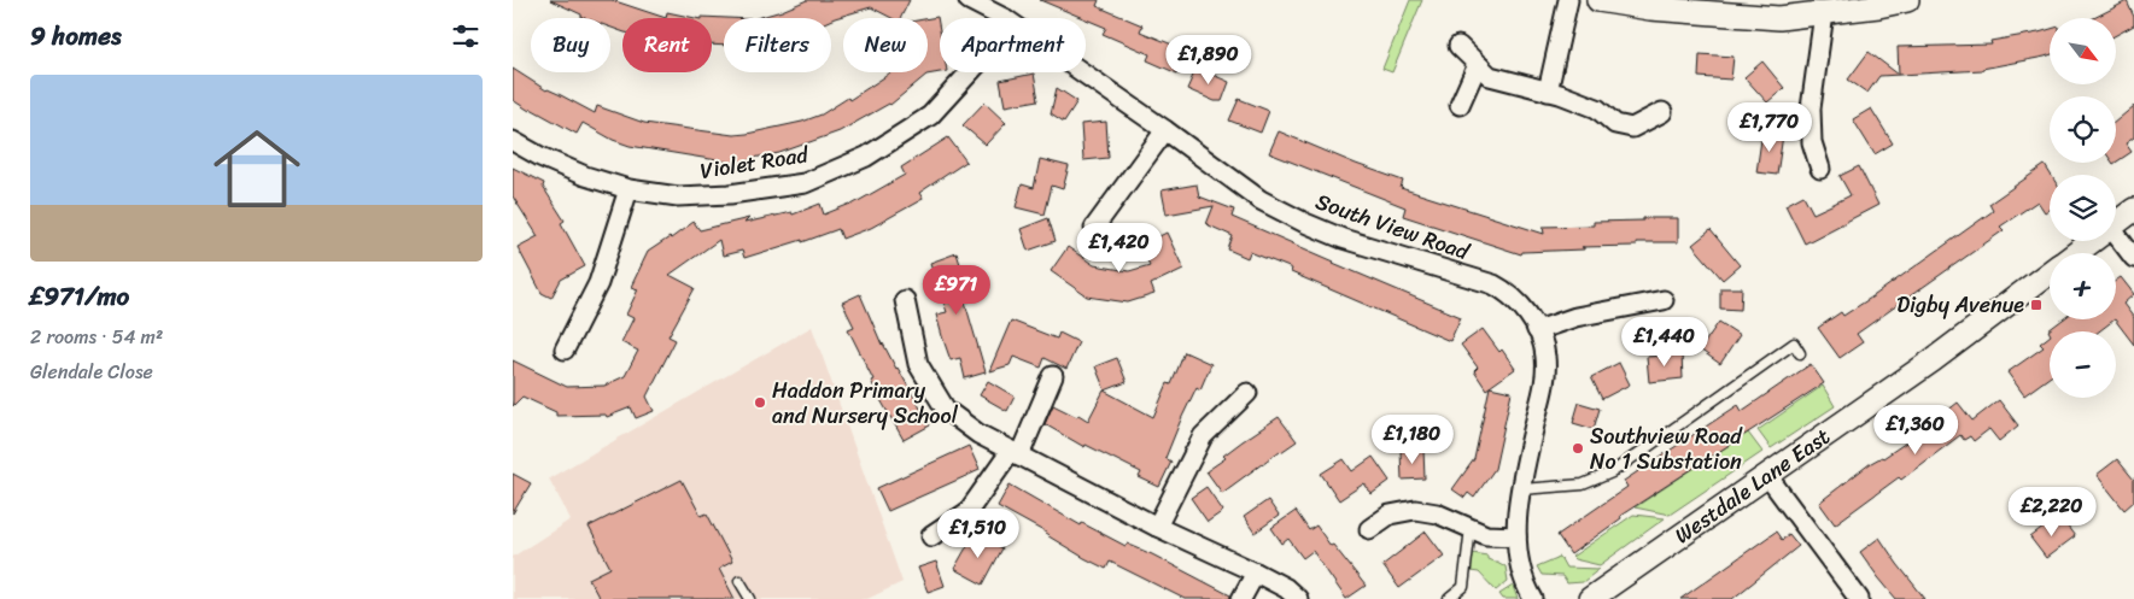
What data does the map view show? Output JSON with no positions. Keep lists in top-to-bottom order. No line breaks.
{"streets":{"street":["Violet Road","South View Road","Westdale Lane East"]},"places":{"transit":["Digby Avenue"],"other":["Haddon Primary and Nursery School","Southview Road No 1 Substation"]},"north":"bottom right","page":{"heading":"9 homes","map_buttons":["+","−"],"chip":["Buy","Rent","Filters","New","Apartment"],"price":["£1,890","£1,770","£1,420","£971","£1,440","£1,360","£1,180","£2,220","£1,510"],"list":[{"name":"£971/mo","note":"2 rooms · 54 m² · Glendale Close"}]}}
